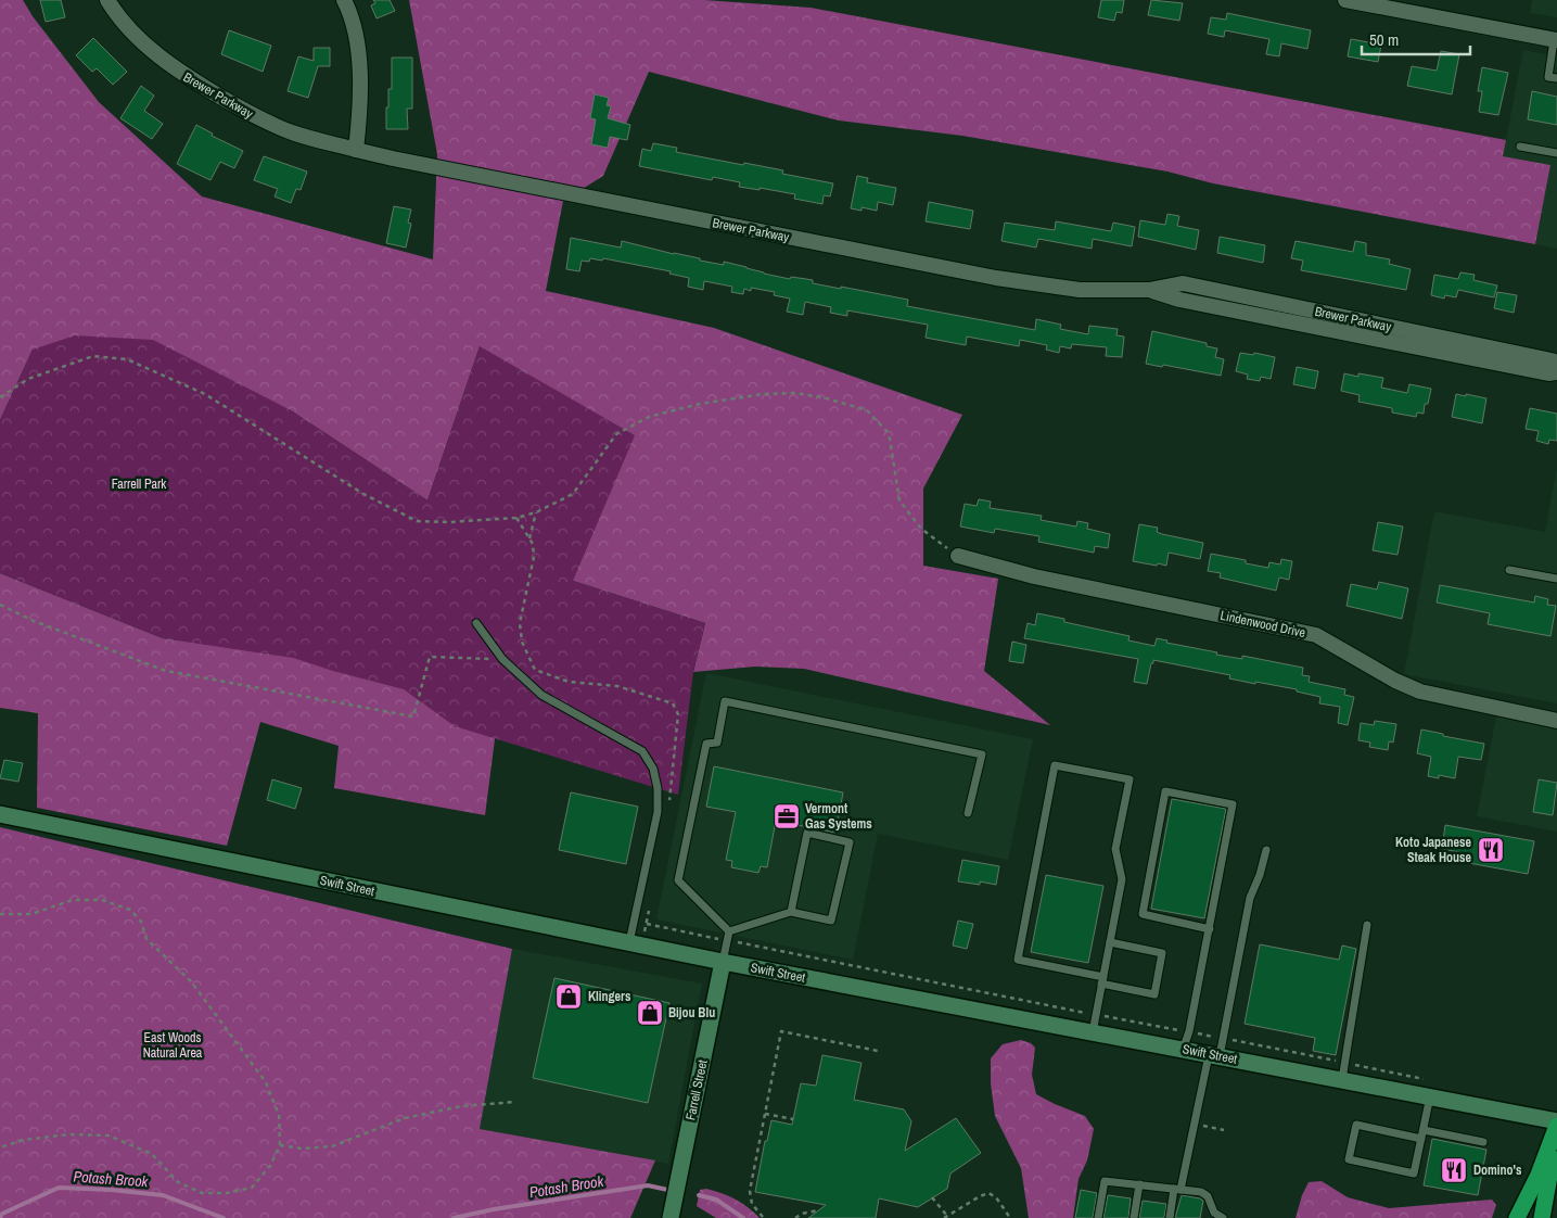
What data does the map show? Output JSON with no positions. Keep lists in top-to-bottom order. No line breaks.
{"streets":{"street":["Brewer Parkway","Lindenwood Drive","Swift Street","Farrell Street"]},"crossings":[["Swift Street","Farrell Street"]],"water":["Potash Brook"],"parks":["Farrell Park","East Woods Natural Area"],"places":{"office":["Vermont Gas Systems"],"restaurant":["Koto Japanese Steak House","Domino's"],"shop":["Klingers","Bijou Blu"]},"scale_bar":"50 m"}
